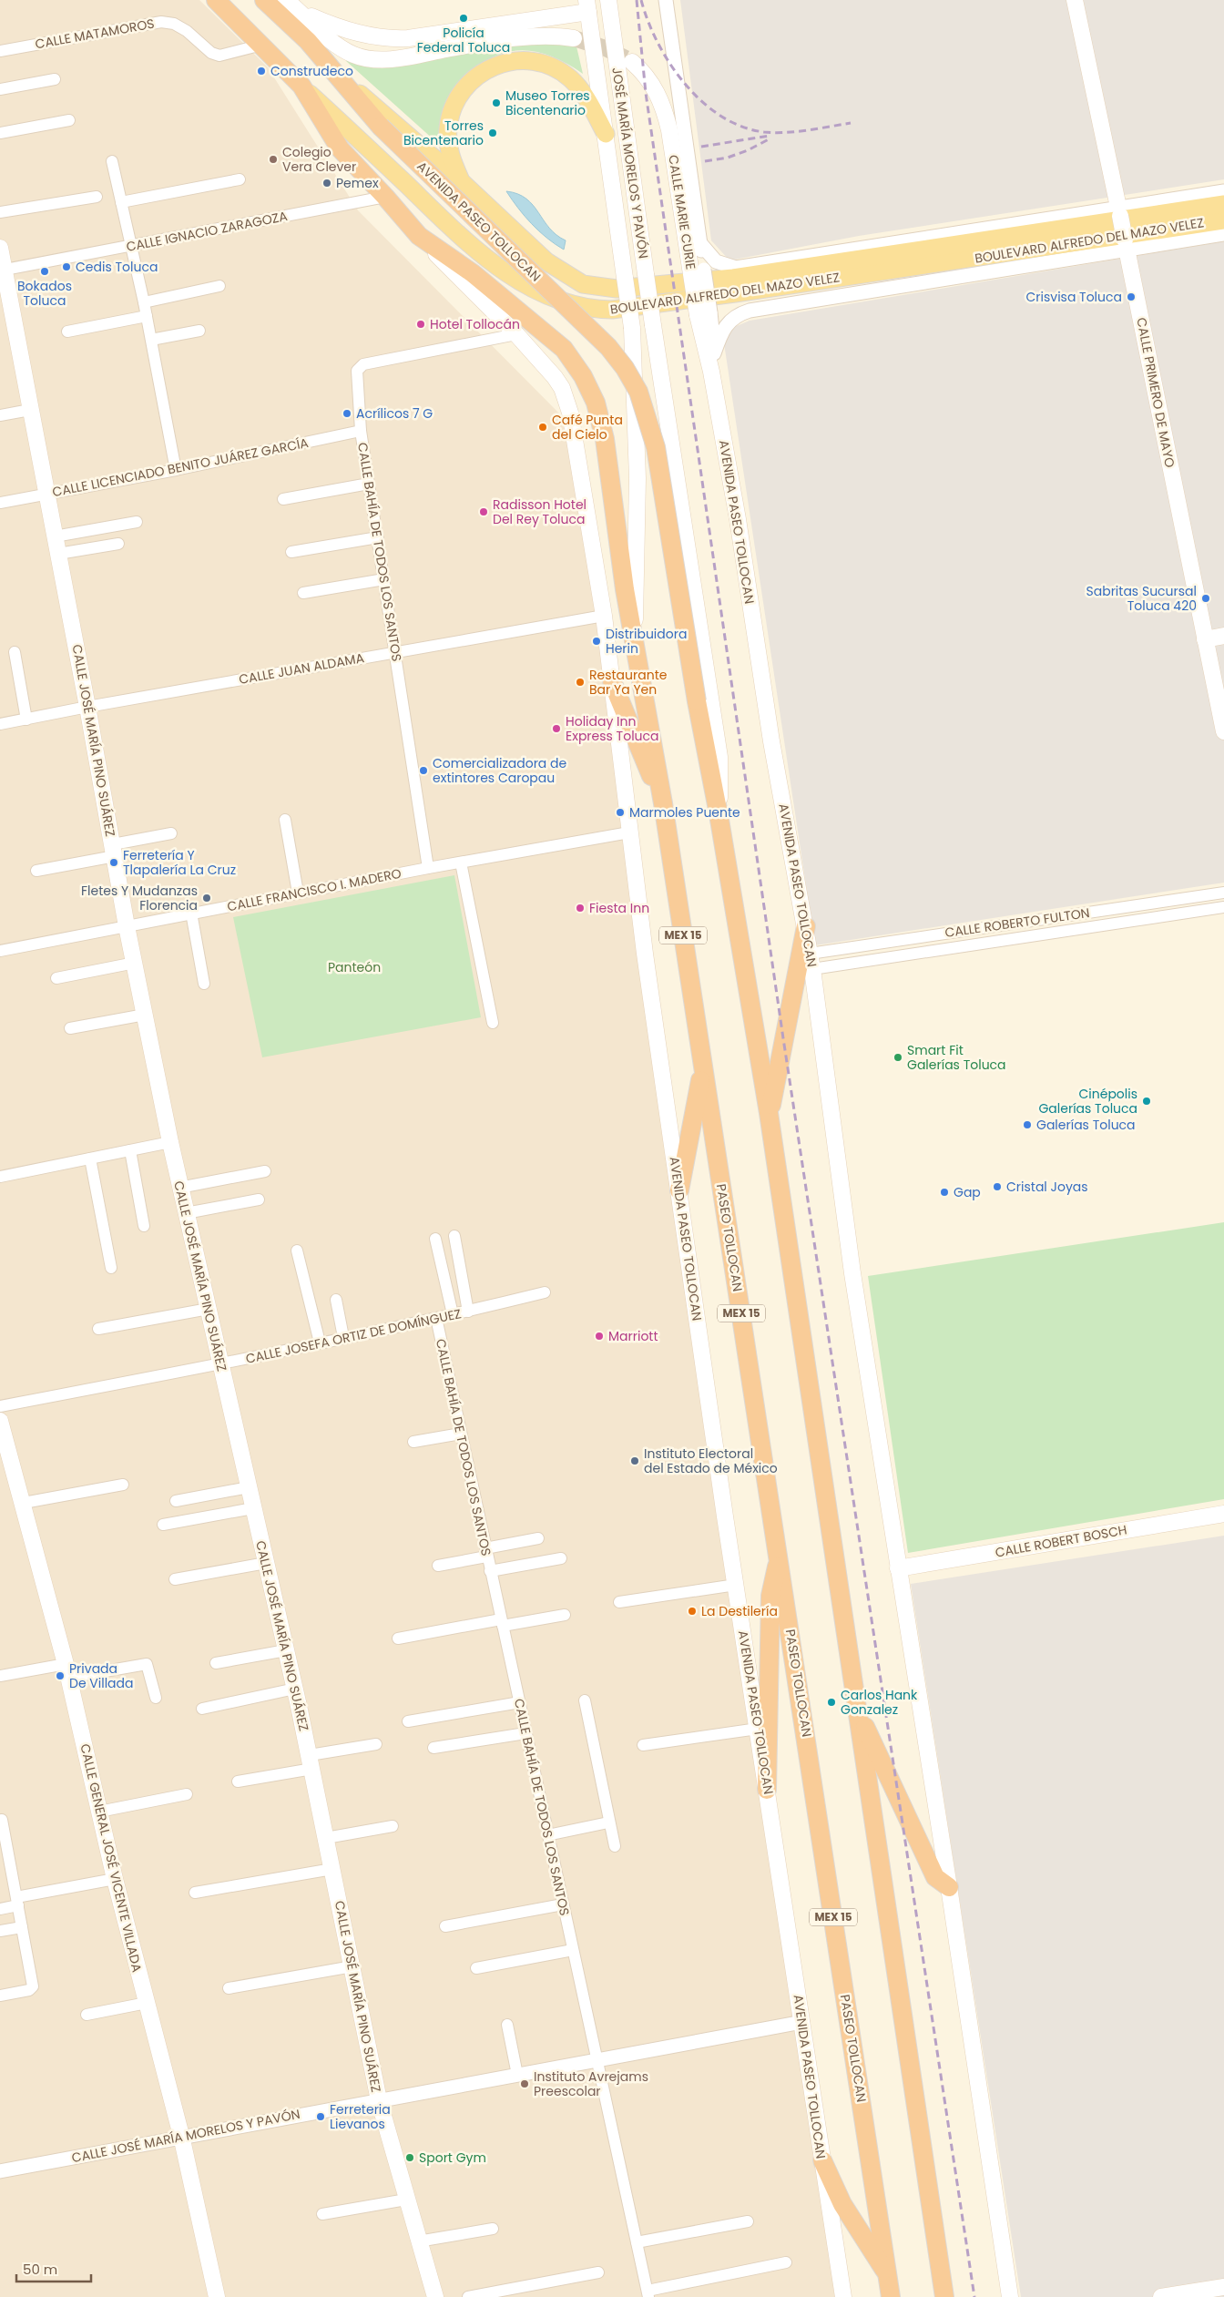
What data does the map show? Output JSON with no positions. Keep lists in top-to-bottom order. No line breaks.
{"streets":{"highway":["AVENIDA PASEO TOLLOCAN","MEX 15","PASEO TOLLOCAN"],"main road":["JOSÉ MARÍA MORELOS Y PAVÓN","CALLE MARIE CURIE","BOULEVARD ALFREDO DEL MAZO VELEZ","CALLE PRIMERO DE MAYO","CALLE JOSÉ MARÍA PINO SUÁREZ","CALLE ROBERT BOSCH","CALLE GENERAL JOSÉ VICENTE VILLADA"],"street":["CALLE MATAMOROS","CALLE IGNACIO ZARAGOZA","CALLE LICENCIADO BENITO JUÁREZ GARCÍA","CALLE BAHÍA DE TODOS LOS SANTOS","CALLE JUAN ALDAMA","CALLE FRANCISCO I. MADERO","CALLE ROBERTO FULTON","CALLE JOSEFA ORTIZ DE DOMÍNGUEZ","CALLE JOSÉ MARÍA MORELOS Y PAVÓN"]},"crossings":[["CALLE MATAMOROS","AVENIDA PASEO TOLLOCAN"],["JOSÉ MARÍA MORELOS Y PAVÓN","AVENIDA PASEO TOLLOCAN"],["JOSÉ MARÍA MORELOS Y PAVÓN","PASEO TOLLOCAN"],["CALLE MARIE CURIE","AVENIDA PASEO TOLLOCAN"],["AVENIDA PASEO TOLLOCAN","CALLE IGNACIO ZARAGOZA"],["AVENIDA PASEO TOLLOCAN","BOULEVARD ALFREDO DEL MAZO VELEZ"],["AVENIDA PASEO TOLLOCAN","CALLE BAHÍA DE TODOS LOS SANTOS"],["AVENIDA PASEO TOLLOCAN","CALLE JUAN ALDAMA"],["AVENIDA PASEO TOLLOCAN","CALLE FRANCISCO I. MADERO"],["AVENIDA PASEO TOLLOCAN","CALLE ROBERTO FULTON"],["AVENIDA PASEO TOLLOCAN","PASEO TOLLOCAN"],["AVENIDA PASEO TOLLOCAN","CALLE ROBERT BOSCH"],["AVENIDA PASEO TOLLOCAN","CALLE JOSÉ MARÍA MORELOS Y PAVÓN"],["CALLE IGNACIO ZARAGOZA","CALLE JOSÉ MARÍA PINO SUÁREZ"],["BOULEVARD ALFREDO DEL MAZO VELEZ","CALLE PRIMERO DE MAYO"],["CALLE LICENCIADO BENITO JUÁREZ GARCÍA","CALLE BAHÍA DE TODOS LOS SANTOS"],["CALLE LICENCIADO BENITO JUÁREZ GARCÍA","CALLE JOSÉ MARÍA PINO SUÁREZ"],["CALLE BAHÍA DE TODOS LOS SANTOS","CALLE JUAN ALDAMA"],["CALLE BAHÍA DE TODOS LOS SANTOS","CALLE FRANCISCO I. MADERO"],["CALLE BAHÍA DE TODOS LOS SANTOS","CALLE JOSEFA ORTIZ DE DOMÍNGUEZ"],["CALLE BAHÍA DE TODOS LOS SANTOS","CALLE JOSÉ MARÍA MORELOS Y PAVÓN"],["CALLE JUAN ALDAMA","CALLE JOSÉ MARÍA PINO SUÁREZ"],["CALLE JOSÉ MARÍA PINO SUÁREZ","CALLE FRANCISCO I. MADERO"],["CALLE JOSÉ MARÍA PINO SUÁREZ","CALLE JOSEFA ORTIZ DE DOMÍNGUEZ"],["CALLE JOSÉ MARÍA PINO SUÁREZ","CALLE JOSÉ MARÍA MORELOS Y PAVÓN"],["CALLE GENERAL JOSÉ VICENTE VILLADA","CALLE JOSÉ MARÍA MORELOS Y PAVÓN"]],"parks":["Panteón"],"places":["Policía Federal Toluca","Construdeco","Museo Torres Bicentenario","Torres Bicentenario","Colegio Vera Clever","Pemex","Cedis Toluca","Bokados Toluca","Crisvisa Toluca","Hotel Tollocán","Acrílicos 7 G","Café Punta del Cielo","Radisson Hotel Del Rey Toluca","Sabritas Sucursal Toluca 420","Distribuidora Herin","Restaurante Bar Ya Yen","Holiday Inn Express Toluca","Comercializadora de extintores Caropau","Marmoles Puente","Ferretería Y Tlapalería La Cruz","Fletes Y Mudanzas Florencia","Fiesta Inn","Smart Fit Galerías Toluca","Cinépolis Galerías Toluca","Galerías Toluca","Cristal Joyas","Gap","Marriott","Instituto Electoral del Estado de México","La Destilería","Privada De Villada","Carlos Hank Gonzalez","Instituto Avrejams Preescolar","Ferreteria Lievanos","Sport Gym"],"scale_bar":"50 m"}
